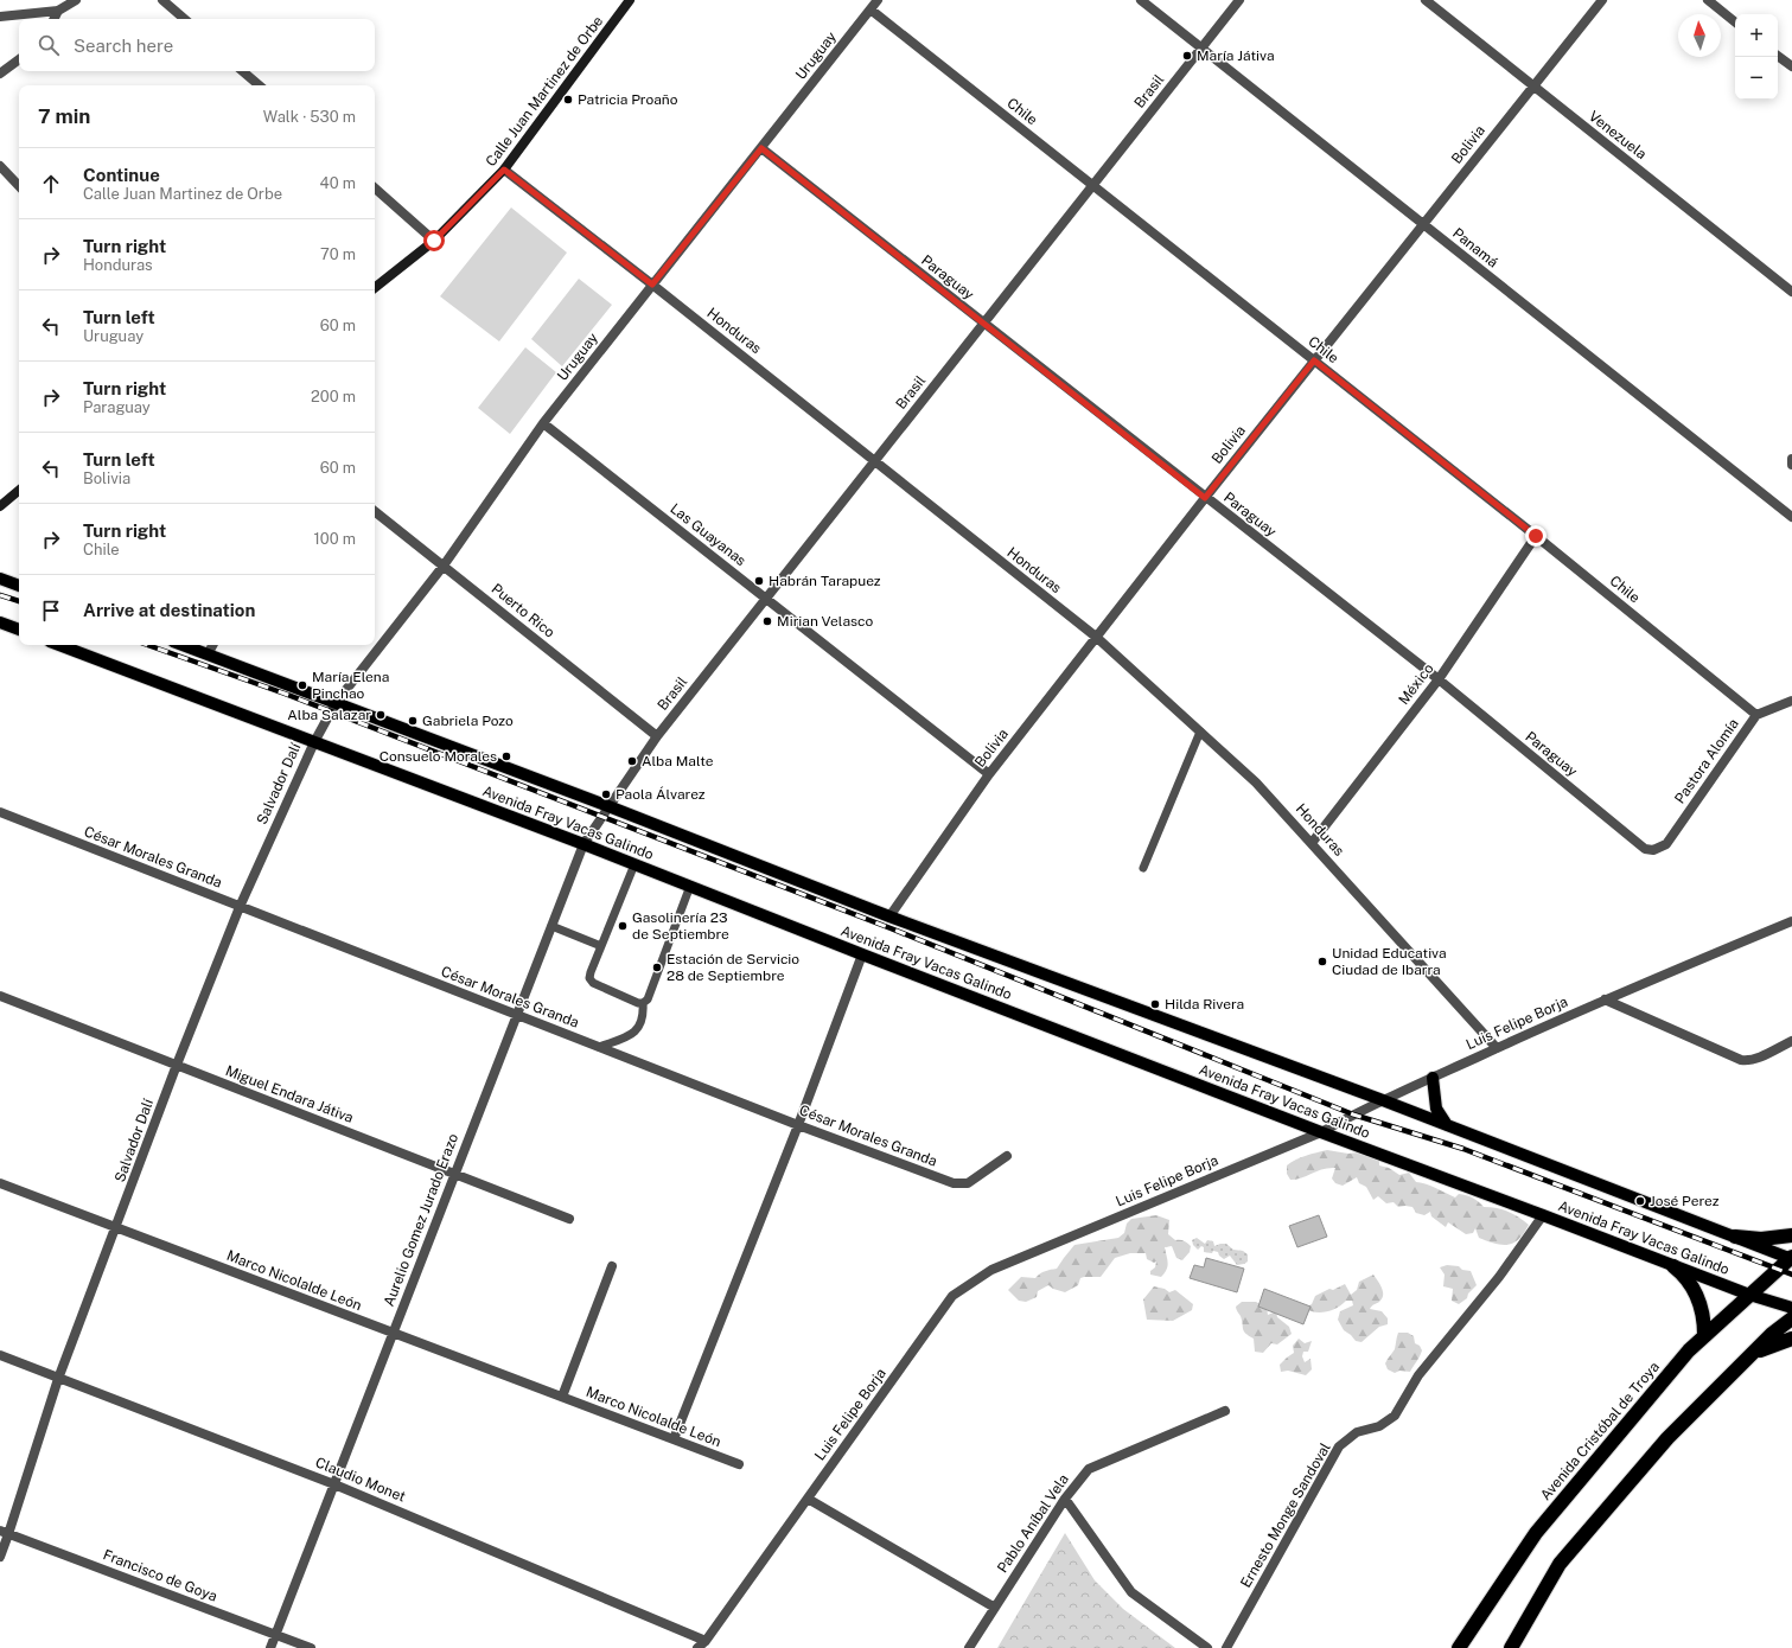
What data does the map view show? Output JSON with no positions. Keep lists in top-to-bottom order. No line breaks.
{"streets":{"highway":["Avenida Cristóbal de Troya"],"main road":["Avenida Fray Vacas Galindo"],"street":["Uruguay","Calle Juan Martinez de Orbe","Brasil","Chile","Venezuela","Bolivia","Panamá","Paraguay","Honduras","Las Guayanas","Puerto Rico","México","Pastora Alomía","Salvador Dalí","César Morales Granda","Luis Felipe Borja","Miguel Endara Játiva","Aurelio Gomez Jurado Erazo","Marco Nicolalde León","Claudio Monet","Ernesto Monge Sandoval","Pablo Aníbal Vela","Francisco de Goya"]},"crossings":[["Uruguay","Chile"],["Uruguay","Paraguay"],["Uruguay","Honduras"],["Uruguay","Las Guayanas"],["Uruguay","Puerto Rico"],["Uruguay","Salvador Dalí"],["Uruguay","Avenida Fray Vacas Galindo"],["Calle Juan Martinez de Orbe","Honduras"],["Brasil","Chile"],["Brasil","Panamá"],["Brasil","Paraguay"],["Brasil","Honduras"],["Brasil","Las Guayanas"],["Brasil","Puerto Rico"],["Brasil","Avenida Fray Vacas Galindo"],["Brasil","Aurelio Gomez Jurado Erazo"],["Chile","Bolivia"],["Chile","México"],["Chile","Pastora Alomía"],["Venezuela","Bolivia"],["Bolivia","Panamá"],["Bolivia","Paraguay"],["Bolivia","Honduras"],["Bolivia","Las Guayanas"],["Bolivia","Avenida Fray Vacas Galindo"],["Paraguay","México"],["Paraguay","Pastora Alomía"],["Honduras","México"],["Honduras","Luis Felipe Borja"],["Salvador Dalí","Avenida Fray Vacas Galindo"],["Salvador Dalí","César Morales Granda"],["Salvador Dalí","Miguel Endara Játiva"],["Salvador Dalí","Marco Nicolalde León"],["Salvador Dalí","Claudio Monet"],["Salvador Dalí","Francisco de Goya"],["Avenida Fray Vacas Galindo","Luis Felipe Borja"],["Avenida Fray Vacas Galindo","Aurelio Gomez Jurado Erazo"],["Avenida Fray Vacas Galindo","Avenida Cristóbal de Troya"],["Avenida Fray Vacas Galindo","Ernesto Monge Sandoval"],["César Morales Granda","Aurelio Gomez Jurado Erazo"],["Luis Felipe Borja","Claudio Monet"],["Miguel Endara Játiva","Aurelio Gomez Jurado Erazo"],["Aurelio Gomez Jurado Erazo","Marco Nicolalde León"],["Aurelio Gomez Jurado Erazo","Claudio Monet"],["Aurelio Gomez Jurado Erazo","Francisco de Goya"]],"places":["María Játiva","Patricia Proaño","Habrán Tarapuez","Mirian Velasco","María Elena Pinchao","Alba Salazar","Gabriela Pozo","Consuelo Morales","Alba Malte","Paola Álvarez","Gasolinería 23 de Septiembre","Unidad Educativa Ciudad de Ibarra","Estación de Servicio 28 de Septiembre","Hilda Rivera","José Perez"],"north":"top","page":{"map_buttons":["+","−"],"search":"Search here","heading":["7 min","Walk · 530 m"],"list":[["Continue","Calle Juan Martinez de Orbe","40 m"],["Turn right","Honduras","70 m"],["Turn left","Uruguay","60 m"],["Turn right","Paraguay","200 m"],["Turn left","Bolivia","60 m"],["Turn right","Chile","100 m"],"Arrive at destination"]}}
